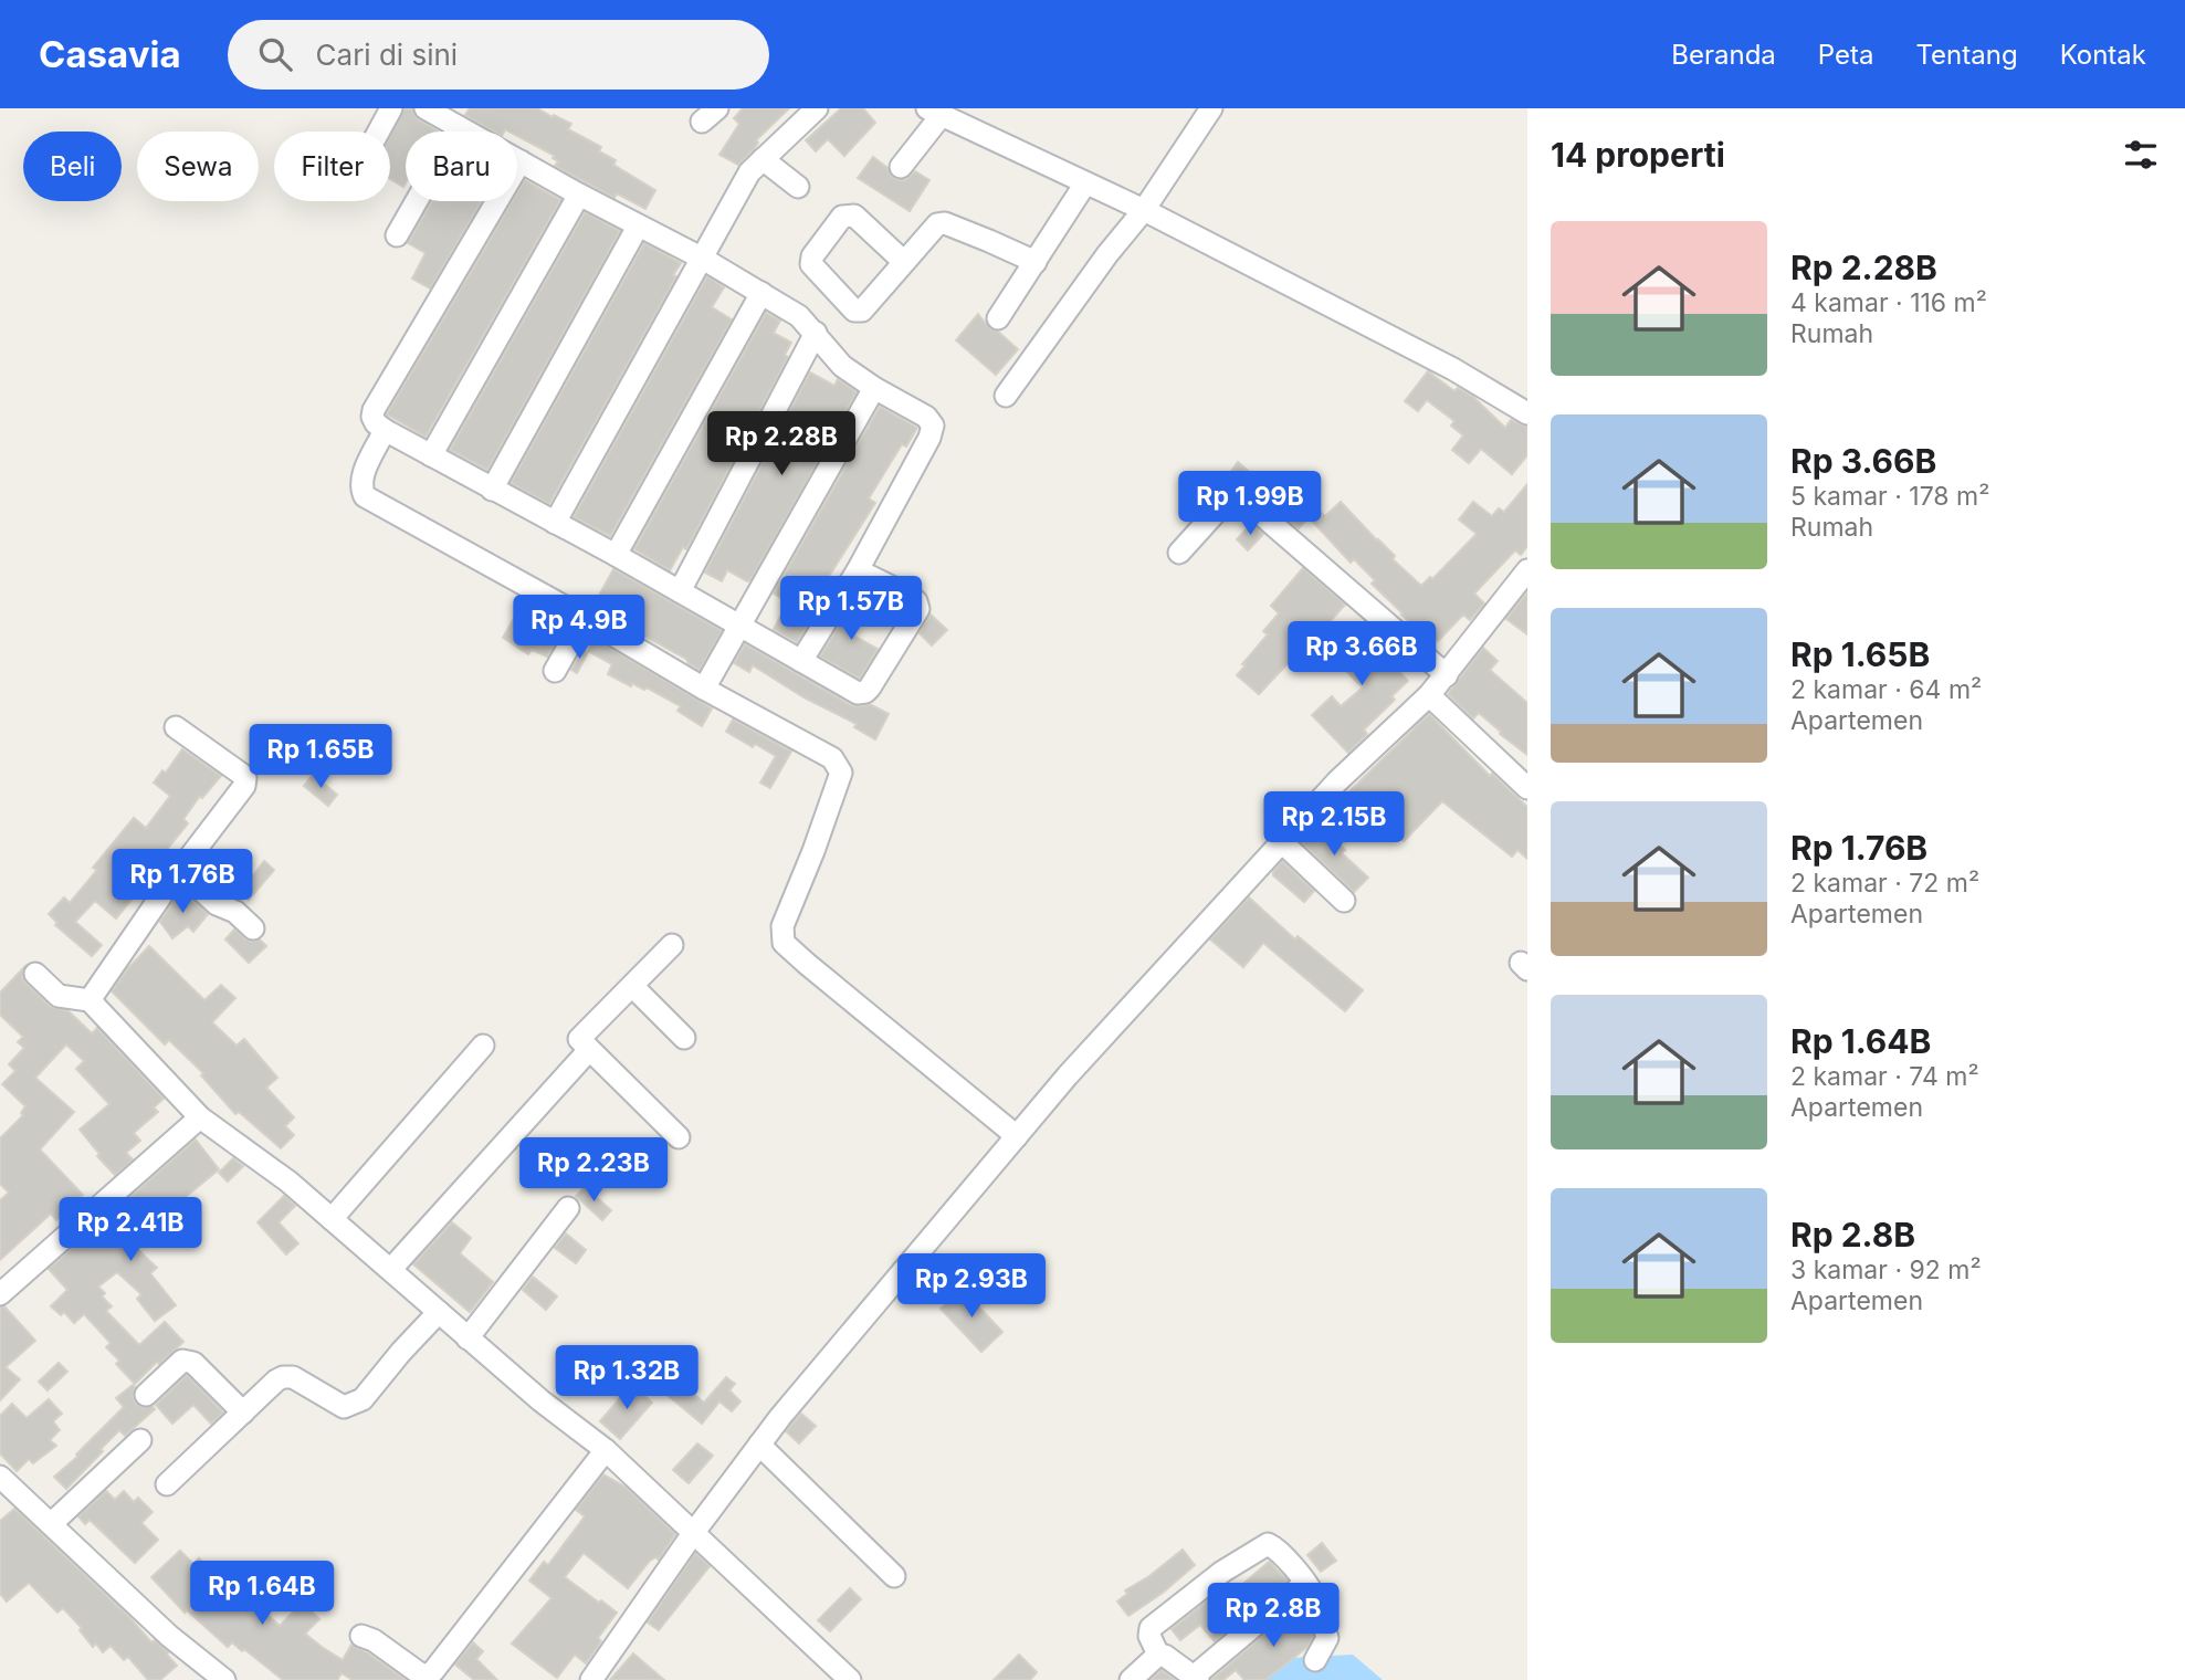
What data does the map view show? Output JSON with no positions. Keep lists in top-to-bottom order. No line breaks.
{"page":{"header":"Casavia","search":"Cari di sini","nav":["Beranda","Peta","Tentang","Kontak"],"heading":"14 properti","chip":["Beli","Sewa","Filter","Baru"],"list":[{"name":"Rp 2.28B","note":"4 kamar · 116 m² · Rumah"},{"name":"Rp 3.66B","note":"5 kamar · 178 m² · Rumah"},{"name":"Rp 1.65B","note":"2 kamar · 64 m² · Apartemen"},{"name":"Rp 1.76B","note":"2 kamar · 72 m² · Apartemen"},{"name":"Rp 1.64B","note":"2 kamar · 74 m² · Apartemen"},{"name":"Rp 2.8B","note":"3 kamar · 92 m² · Apartemen"}],"price":["Rp 2.28B","Rp 1.99B","Rp 1.57B","Rp 4.9B","Rp 3.66B","Rp 1.65B","Rp 2.15B","Rp 1.76B","Rp 2.23B","Rp 2.41B","Rp 2.93B","Rp 1.32B","Rp 1.64B","Rp 2.8B"]}}
